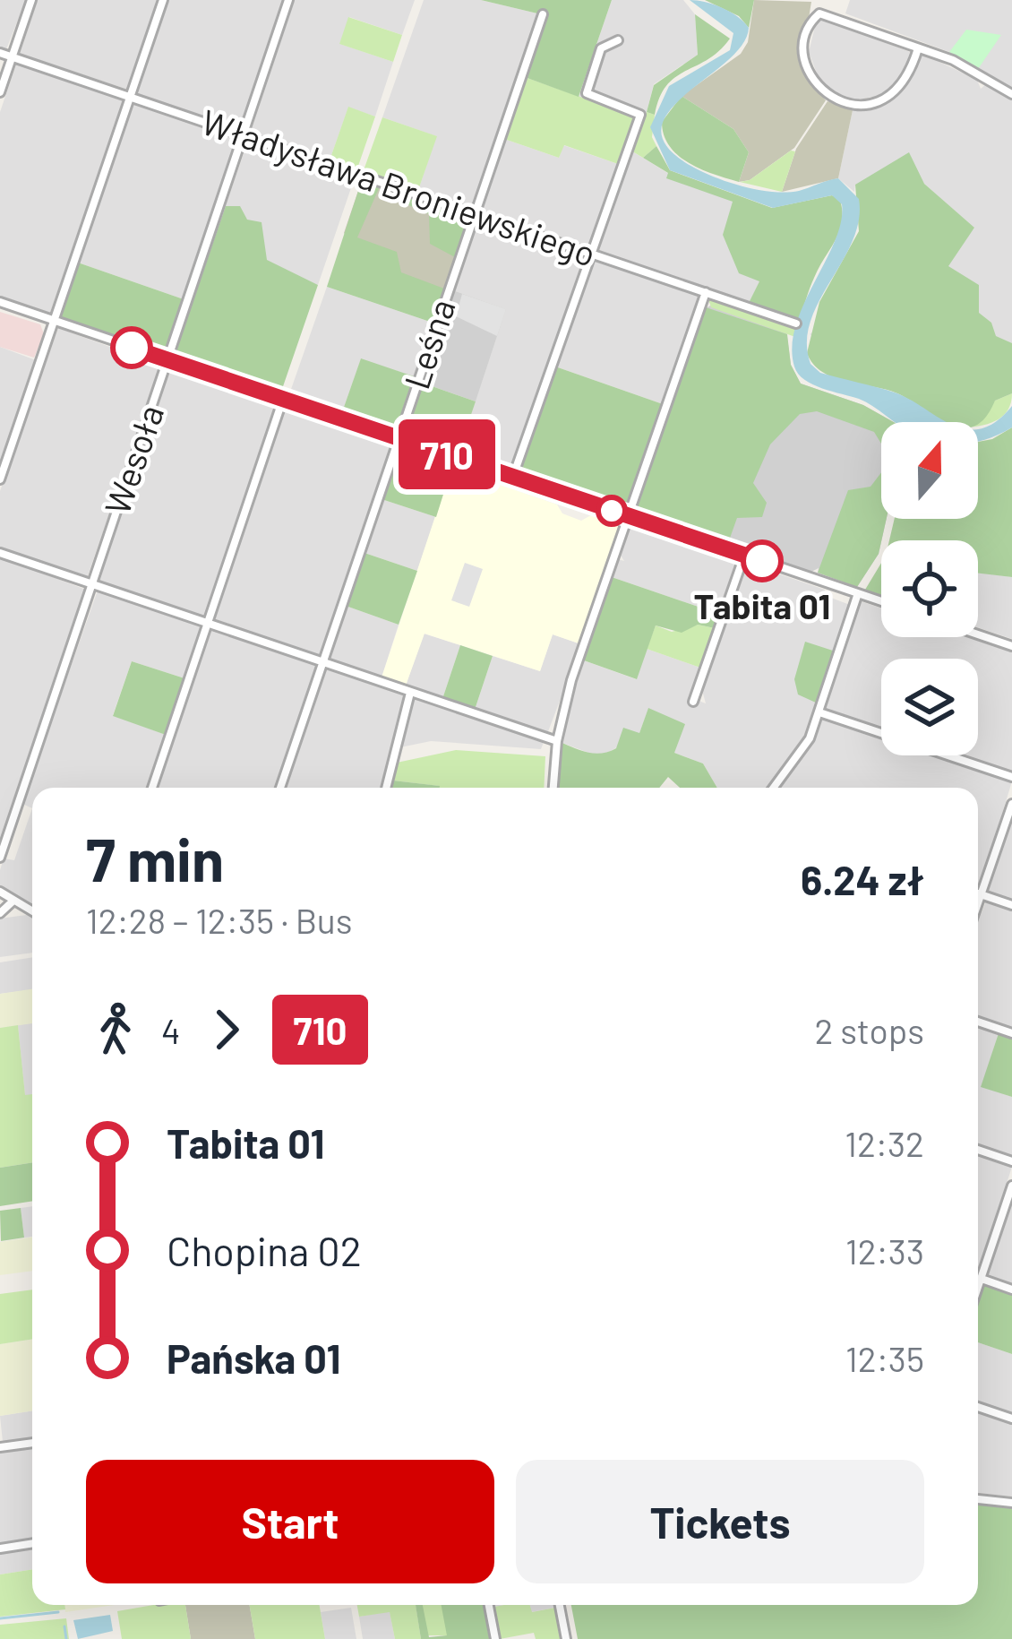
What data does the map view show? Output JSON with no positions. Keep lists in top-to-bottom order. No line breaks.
{"streets":{"street":["Władysława Broniewskiego","Leśna","Wesoła"]},"crossings":[["Władysława Broniewskiego","Leśna"],["Władysława Broniewskiego","Wesoła"]],"places":["Tabita 01"],"lines":["bus line 710"],"north":"top","page":{"on_map":"710","heading":["7 min","12:28 – 12:35 · Bus","6.24 zł"],"legs":["4","710","2 stops"],"list":[{"name":"Tabita 01","value":"12:32"},{"name":"Chopina 02","value":"12:33"},{"name":"Pańska 01","value":"12:35"}],"buttons":["Start","Tickets"]}}
